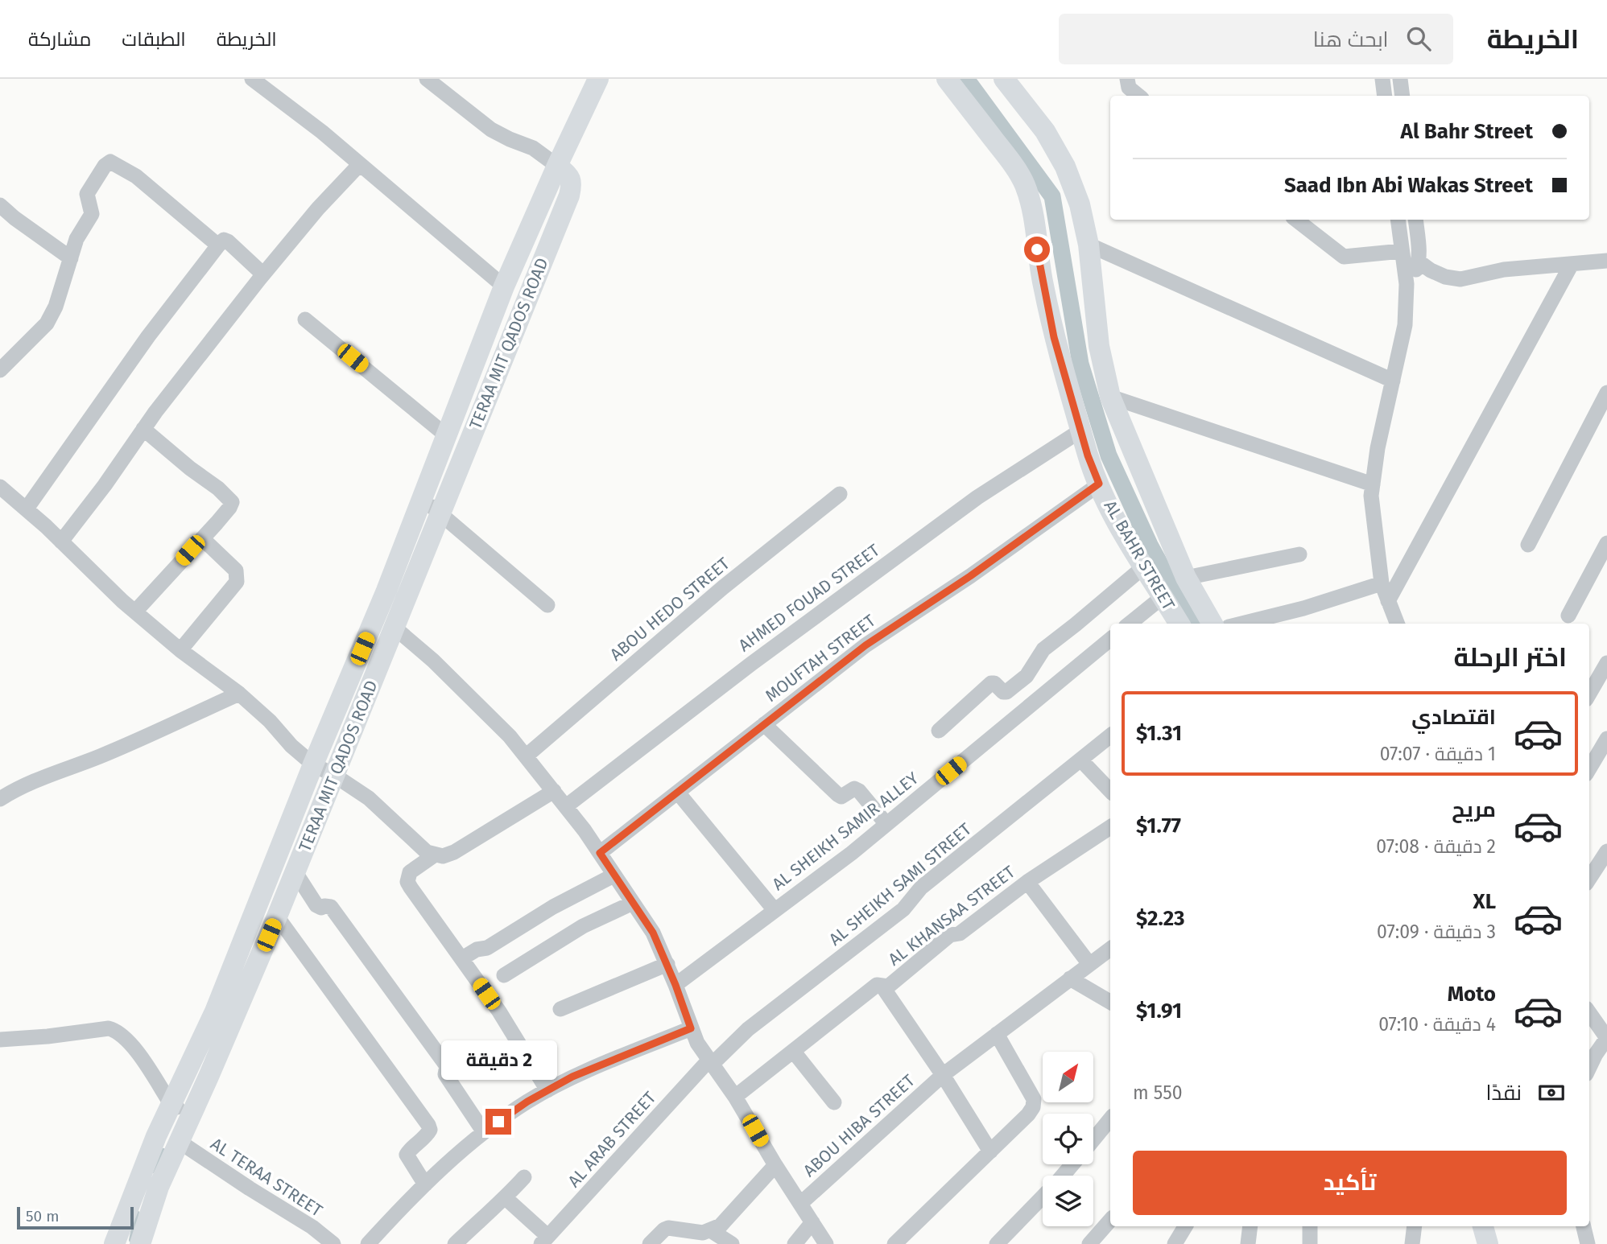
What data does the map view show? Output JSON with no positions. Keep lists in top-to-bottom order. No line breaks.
{"streets":{"street":["TERAA MIT QADOS ROAD","AL BAHR STREET","AHMED FOUAD STREET","ABOU HEDO STREET","MOUFTAH STREET","AL SHEIKH SAMIR ALLEY","AL SHEIKH SAMI STREET","AL KHANSAA STREET","ABOU HIBA STREET","AL ARAB STREET","AL TERAA STREET"]},"crossings":[["TERAA MIT QADOS ROAD","AL TERAA STREET"],["AL BAHR STREET","AHMED FOUAD STREET"],["AL BAHR STREET","MOUFTAH STREET"],["AL SHEIKH SAMI STREET","AL ARAB STREET"]],"scale_bar":"50 m","north":"top right","page":{"header":"الخريطة","search":"ابحث هنا","nav":["الخريطة","الطبقات","مشاركة"],"banner":["Al Bahr Street","Saad Ibn Abi Wakas Street"],"heading":"اختر الرحلة","list":[{"name":"اقتصادي","note":"1 دقيقة · 07:07","value":"$1.31"},{"name":"مريح","note":"2 دقيقة · 07:08","value":"$1.77"},{"name":"XL","note":"3 دقيقة · 07:09","value":"$2.23"},{"name":"Moto","note":"4 دقيقة · 07:10","value":"$1.91"}],"bubble":"2 دقيقة","pay":["نقدًا","550 m"],"buttons":"تأكيد","scale":"50 m"}}
